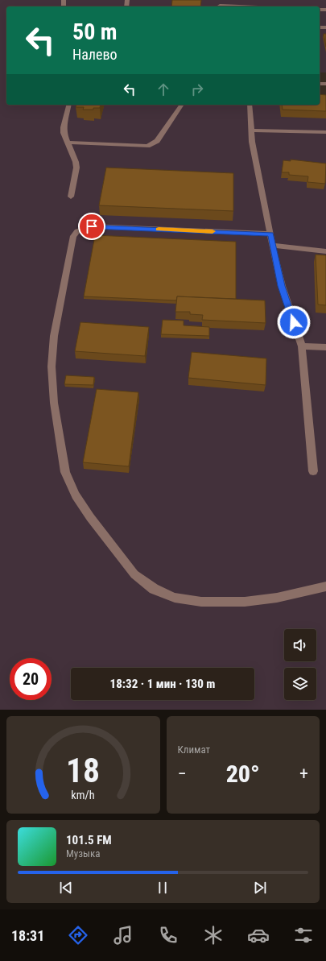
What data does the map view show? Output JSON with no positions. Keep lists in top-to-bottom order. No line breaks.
{"page":{"turn":["50 m","Налево"],"limit":"20","trip":"18:32 · 1 мин · 130 m","tile":"Климат","heat":["−","20°","+"],"song":["101.5 FM","Музыка"],"tabs":"18:31","gauge":["18","km/h"]}}
